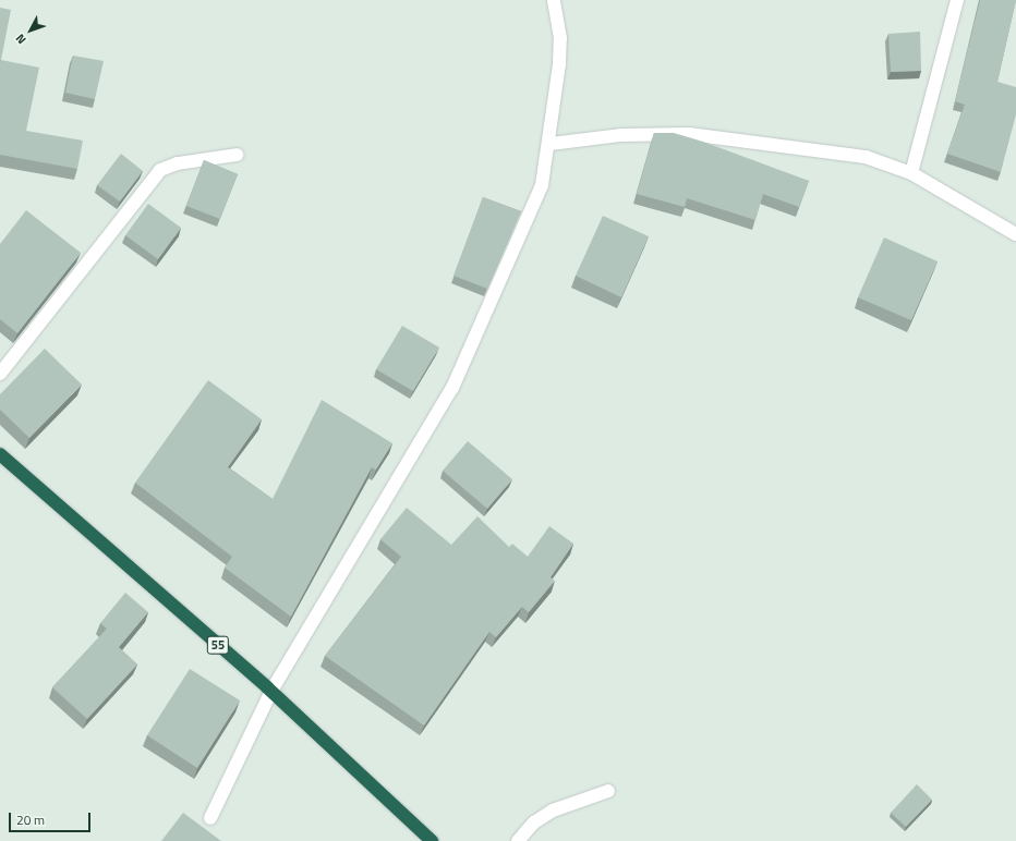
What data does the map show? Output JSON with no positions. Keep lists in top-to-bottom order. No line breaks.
{"streets":{"highway":["55"]},"scale_bar":"20 m","north":"bottom left"}
